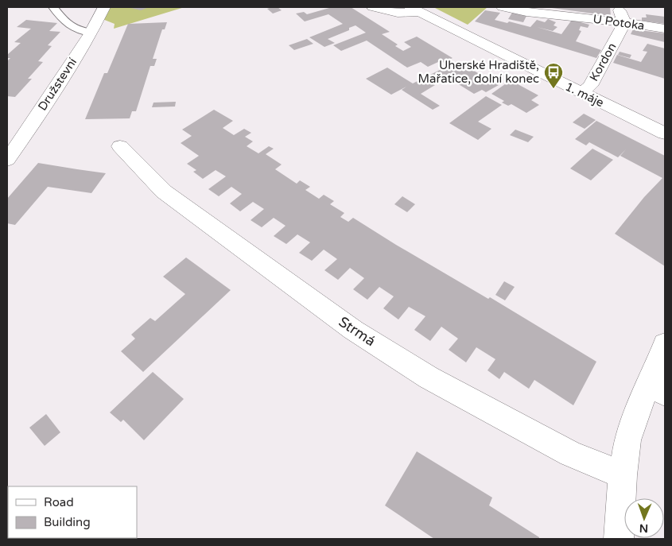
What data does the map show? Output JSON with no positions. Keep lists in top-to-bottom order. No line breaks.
{"streets":{"street":["U Potoka","Kordon","Družstevní","1. máje","Strmá"]},"crossings":[["U Potoka","Kordon"],["Kordon","1. máje"]],"places":{"bus stop":["Uherské Hradiště, Mařatice, dolní konec"]},"legend":["Road","Building"],"north":"bottom"}
